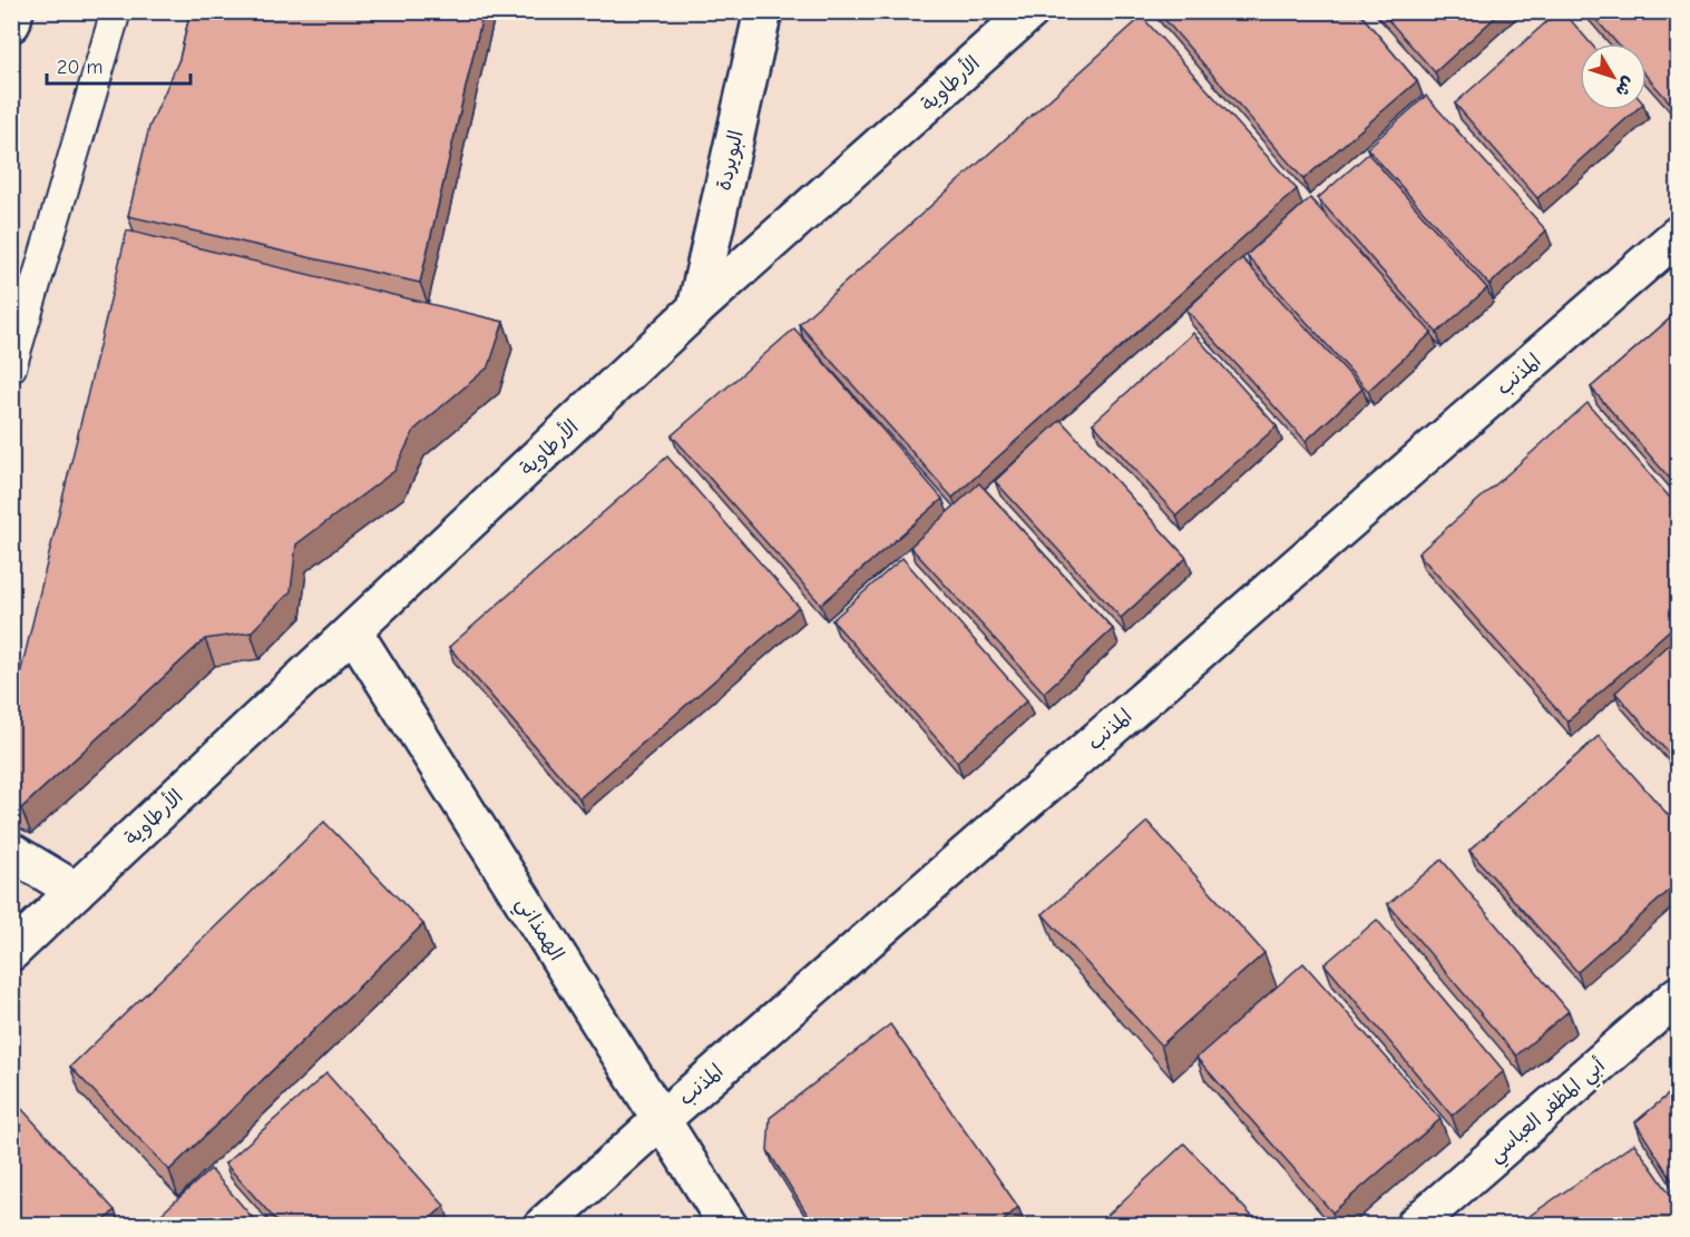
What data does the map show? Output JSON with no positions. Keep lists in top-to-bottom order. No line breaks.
{"streets":{"street":["الأرطاوية","البويردة","المذنب","الهمذاني","أبي المظفر العباسي"]},"crossings":[["الأرطاوية","البويردة"],["الأرطاوية","الهمذاني"],["المذنب","الهمذاني"]],"scale_bar":"20 m","north":"bottom right"}
